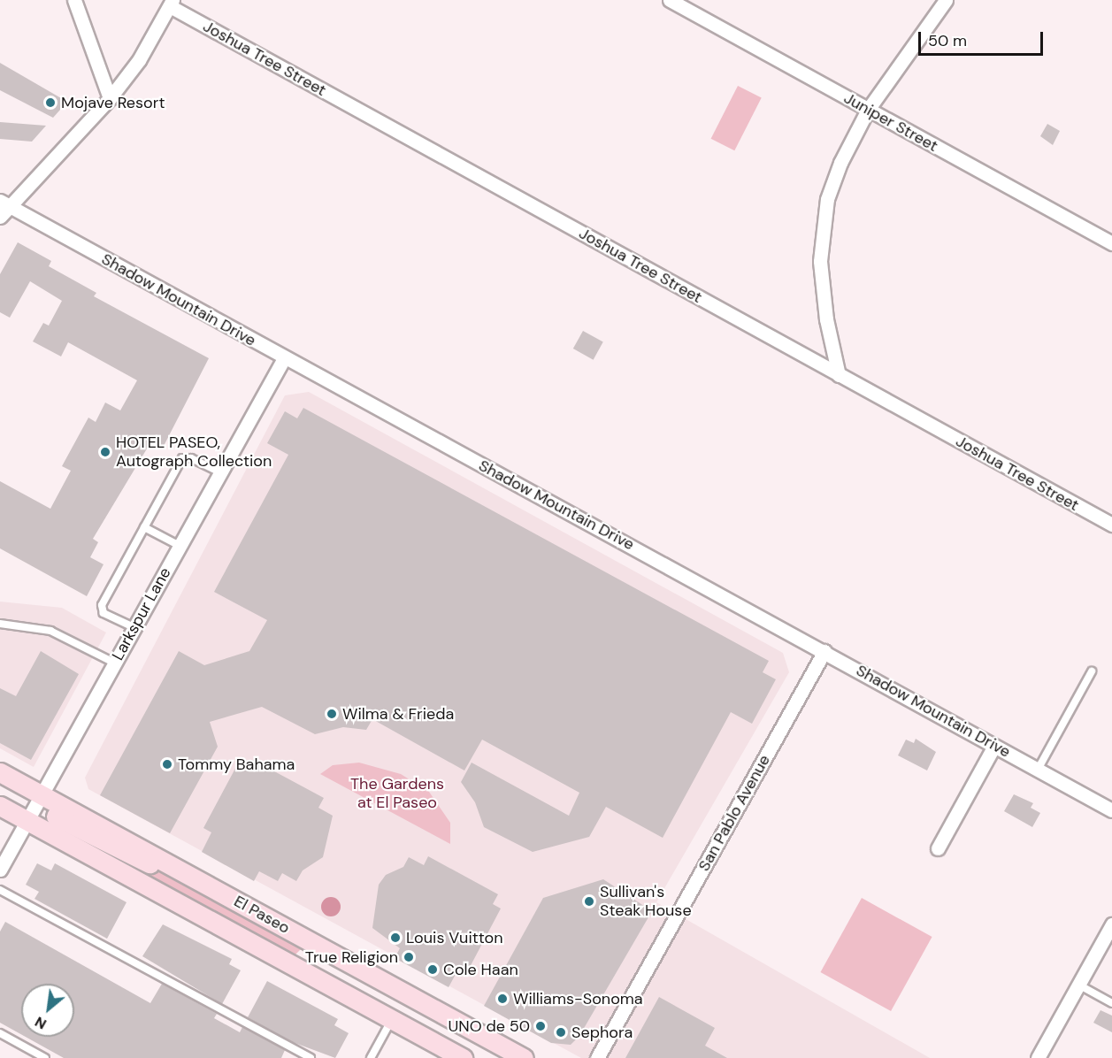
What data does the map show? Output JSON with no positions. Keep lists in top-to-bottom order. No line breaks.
{"streets":{"street":["Joshua Tree Street","Juniper Street","Shadow Mountain Drive","Larkspur Lane","San Pablo Avenue","El Paseo"]},"crossings":[["Shadow Mountain Drive","Larkspur Lane"],["Shadow Mountain Drive","San Pablo Avenue"],["Larkspur Lane","El Paseo"]],"parks":["The Gardens at El Paseo"],"places":["Mojave Resort","HOTEL PASEO, Autograph Collection","Wilma & Frieda","Tommy Bahama","Sullivan's Steak House","Louis Vuitton","True Religion","Cole Haan","Williams-Sonoma","UNO de 50","Sephora"],"scale_bar":"50 m","north":"bottom left"}
